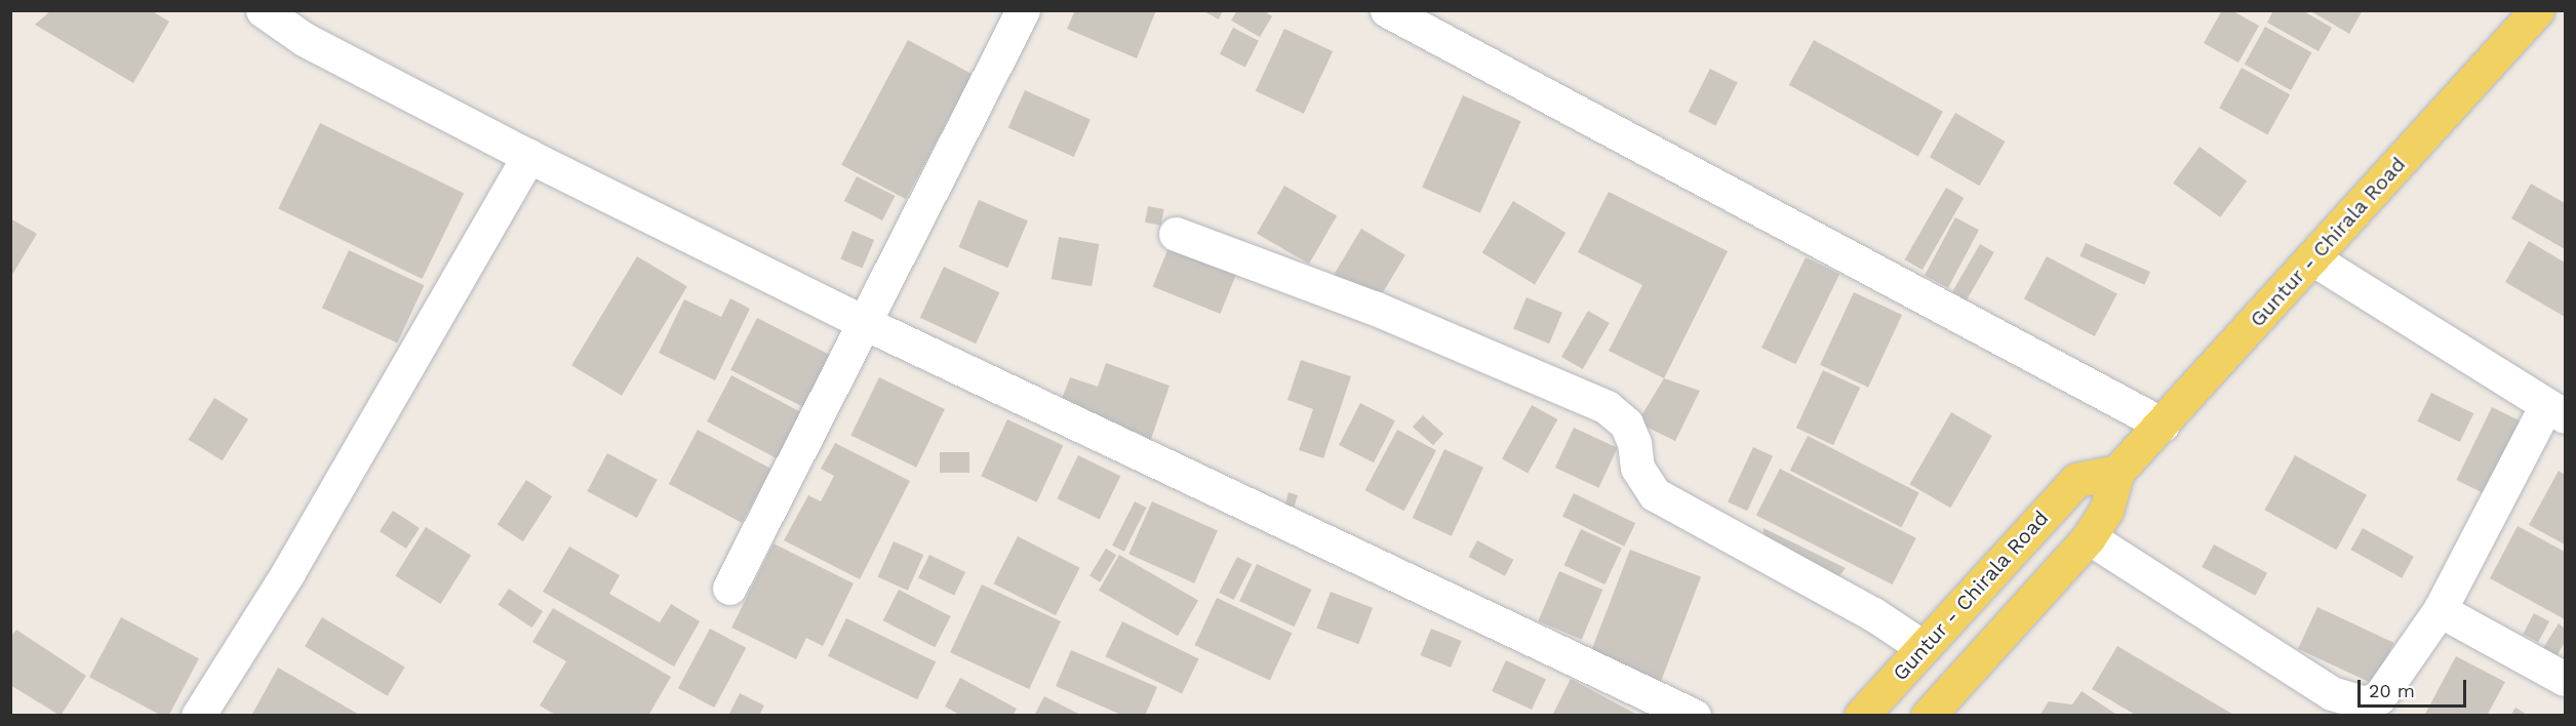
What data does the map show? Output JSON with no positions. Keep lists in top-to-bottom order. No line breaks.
{"streets":{"main road":["Guntur - Chirala Road"]},"scale_bar":"20 m"}
